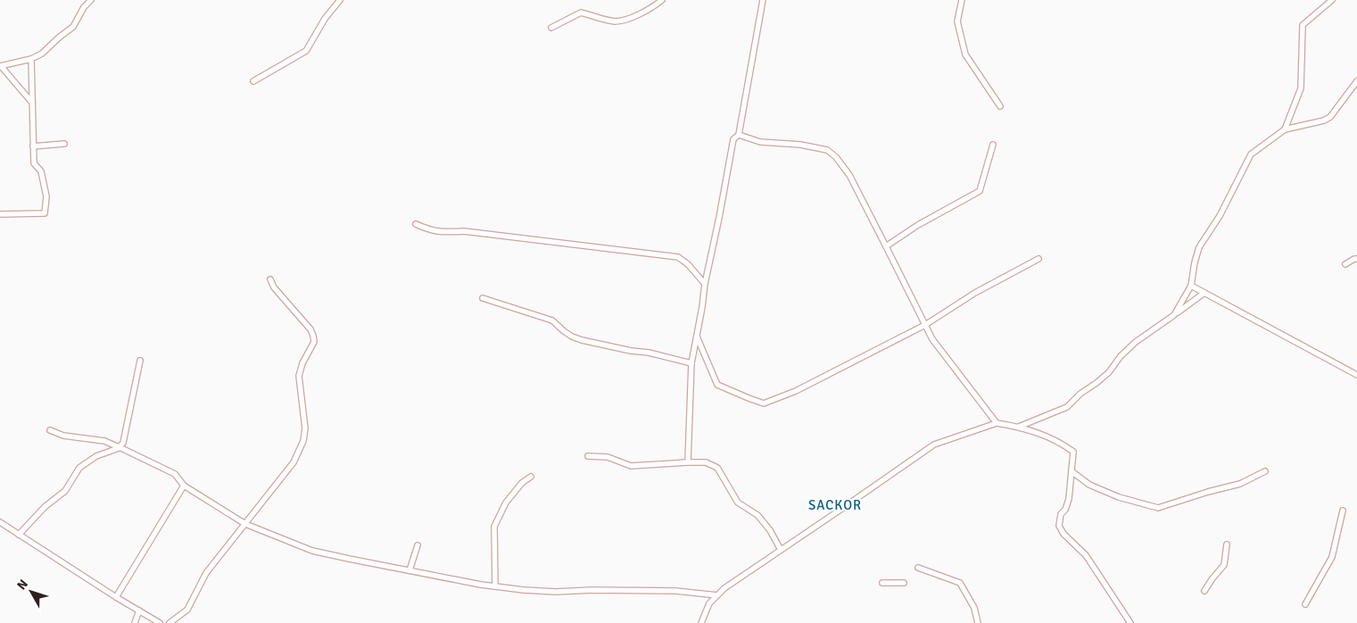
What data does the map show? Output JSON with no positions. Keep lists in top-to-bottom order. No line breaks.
{"districts":["SACKOR"],"north":"top left"}
